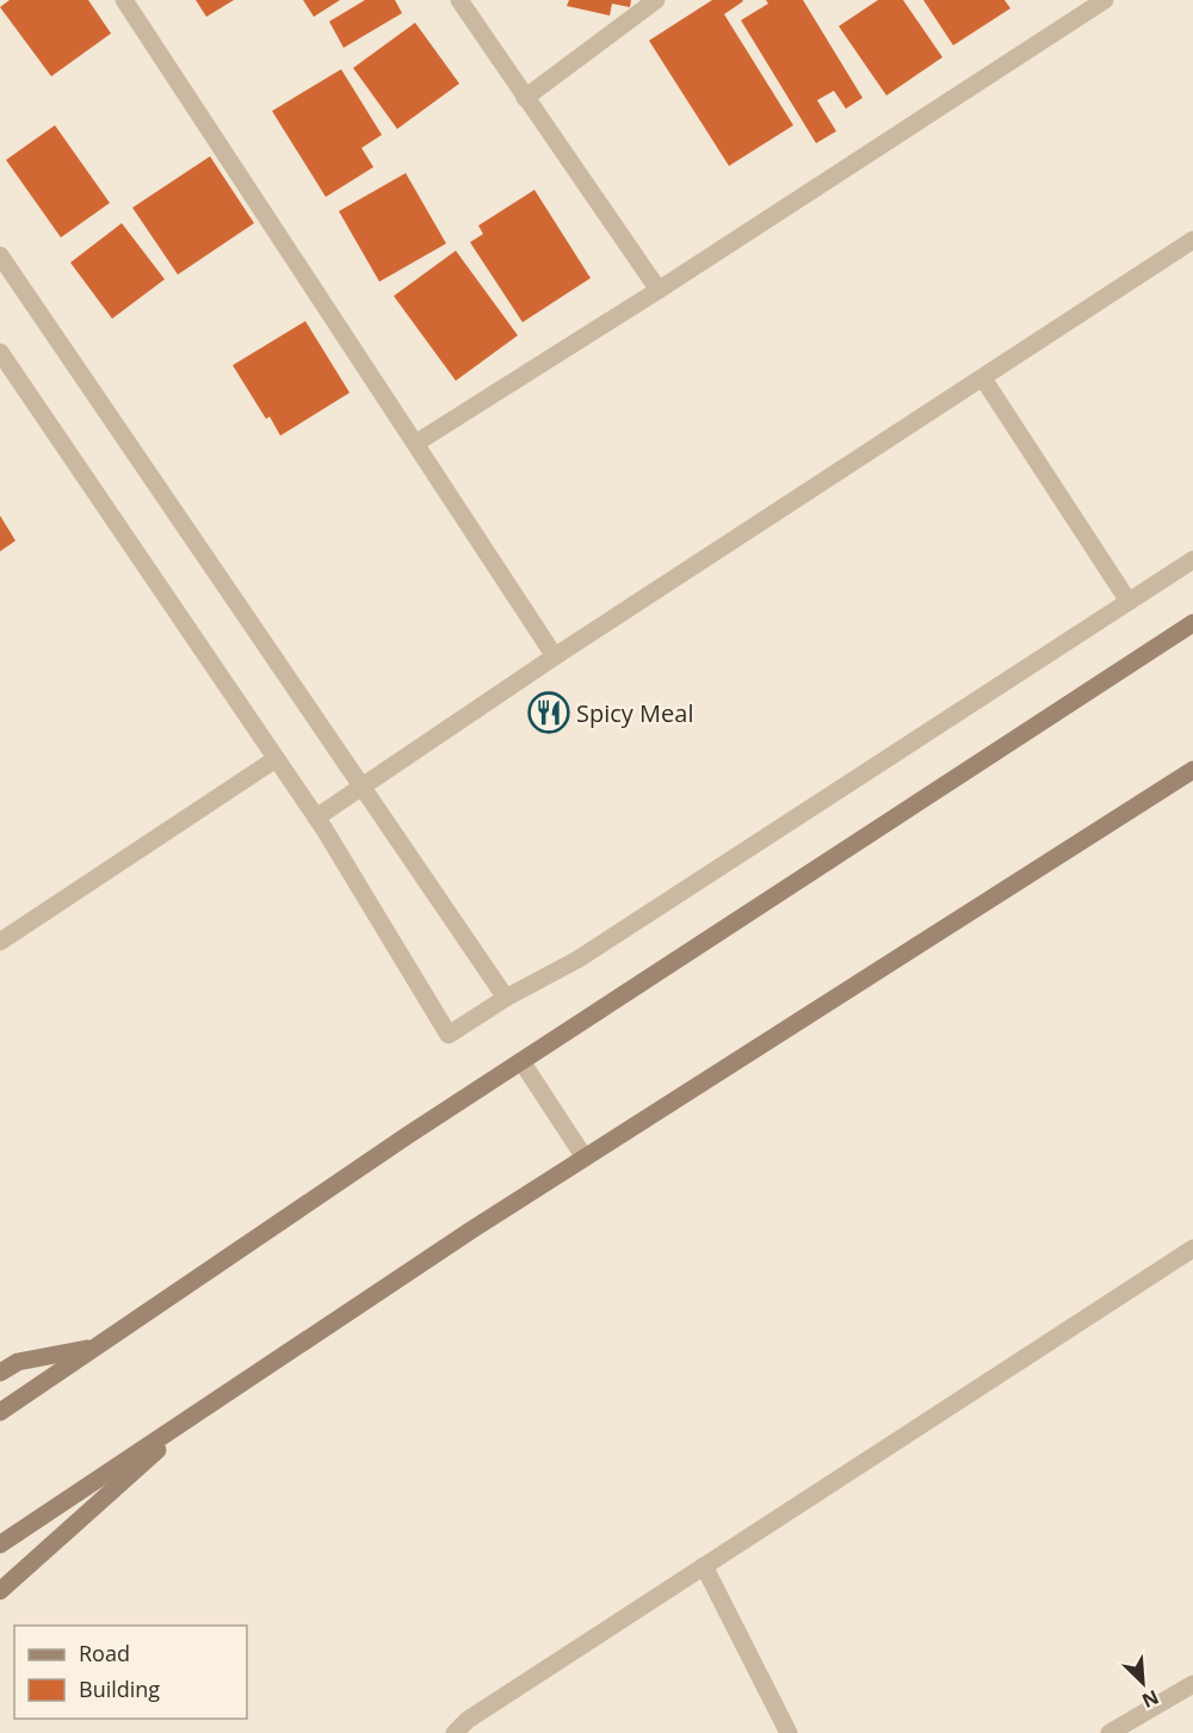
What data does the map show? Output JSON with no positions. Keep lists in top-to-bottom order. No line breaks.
{"places":{"restaurant":["Spicy Meal"]},"legend":["Road","Building"],"north":"bottom right"}
